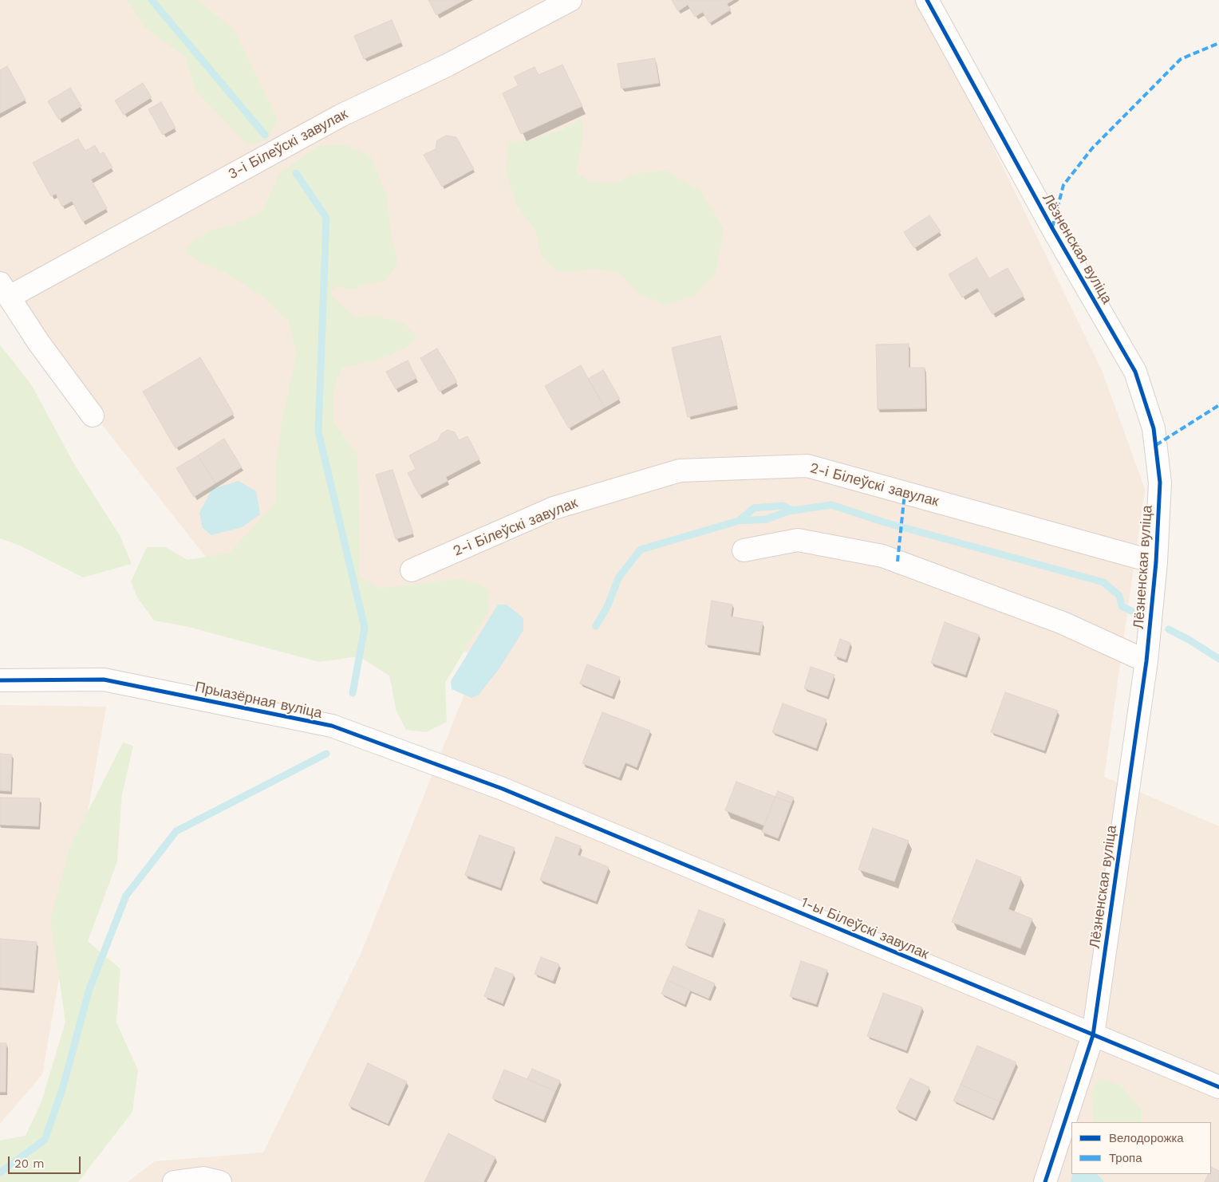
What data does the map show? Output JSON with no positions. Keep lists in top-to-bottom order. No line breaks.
{"streets":{"street":["3-і Білеўскі завулак","Лёзненская вуліца","2-і Білеўскі завулак","Прыазёрная вуліца","1-ы Білеўскі завулак"]},"crossings":[["Лёзненская вуліца","2-і Білеўскі завулак"],["Лёзненская вуліца","1-ы Білеўскі завулак"],["Прыазёрная вуліца","1-ы Білеўскі завулак"]],"legend":["Велодорожка","Тропа"],"scale_bar":"20 m"}
